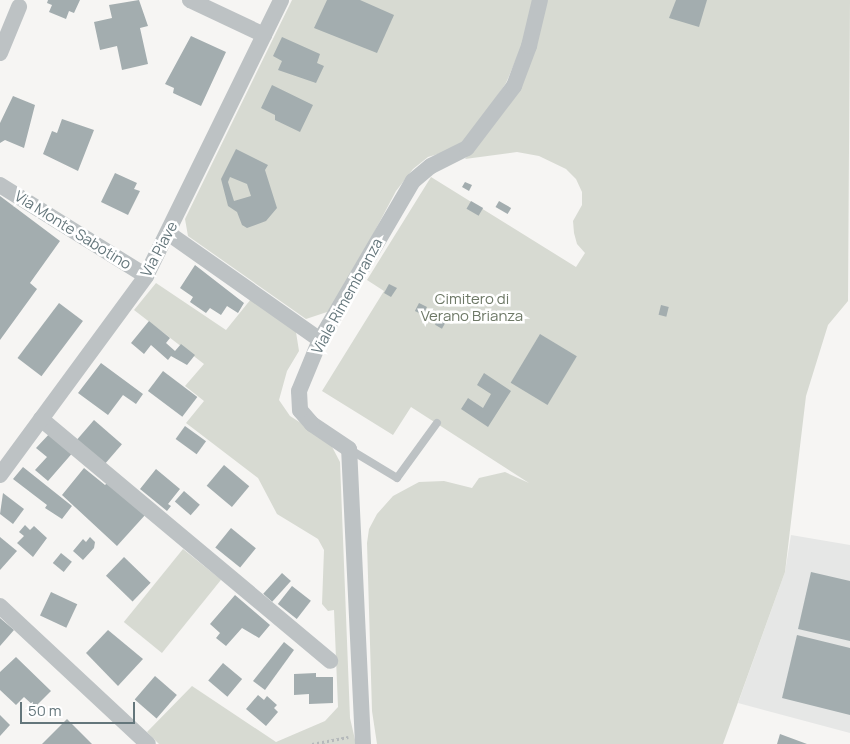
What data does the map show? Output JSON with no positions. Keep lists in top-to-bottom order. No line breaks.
{"streets":{"street":["Via Monte Sabotino","Via Piave","Viale Rimembranza"]},"crossings":[["Via Monte Sabotino","Via Piave"]],"parks":["Cimitero di Verano Brianza"],"scale_bar":"50 m"}
